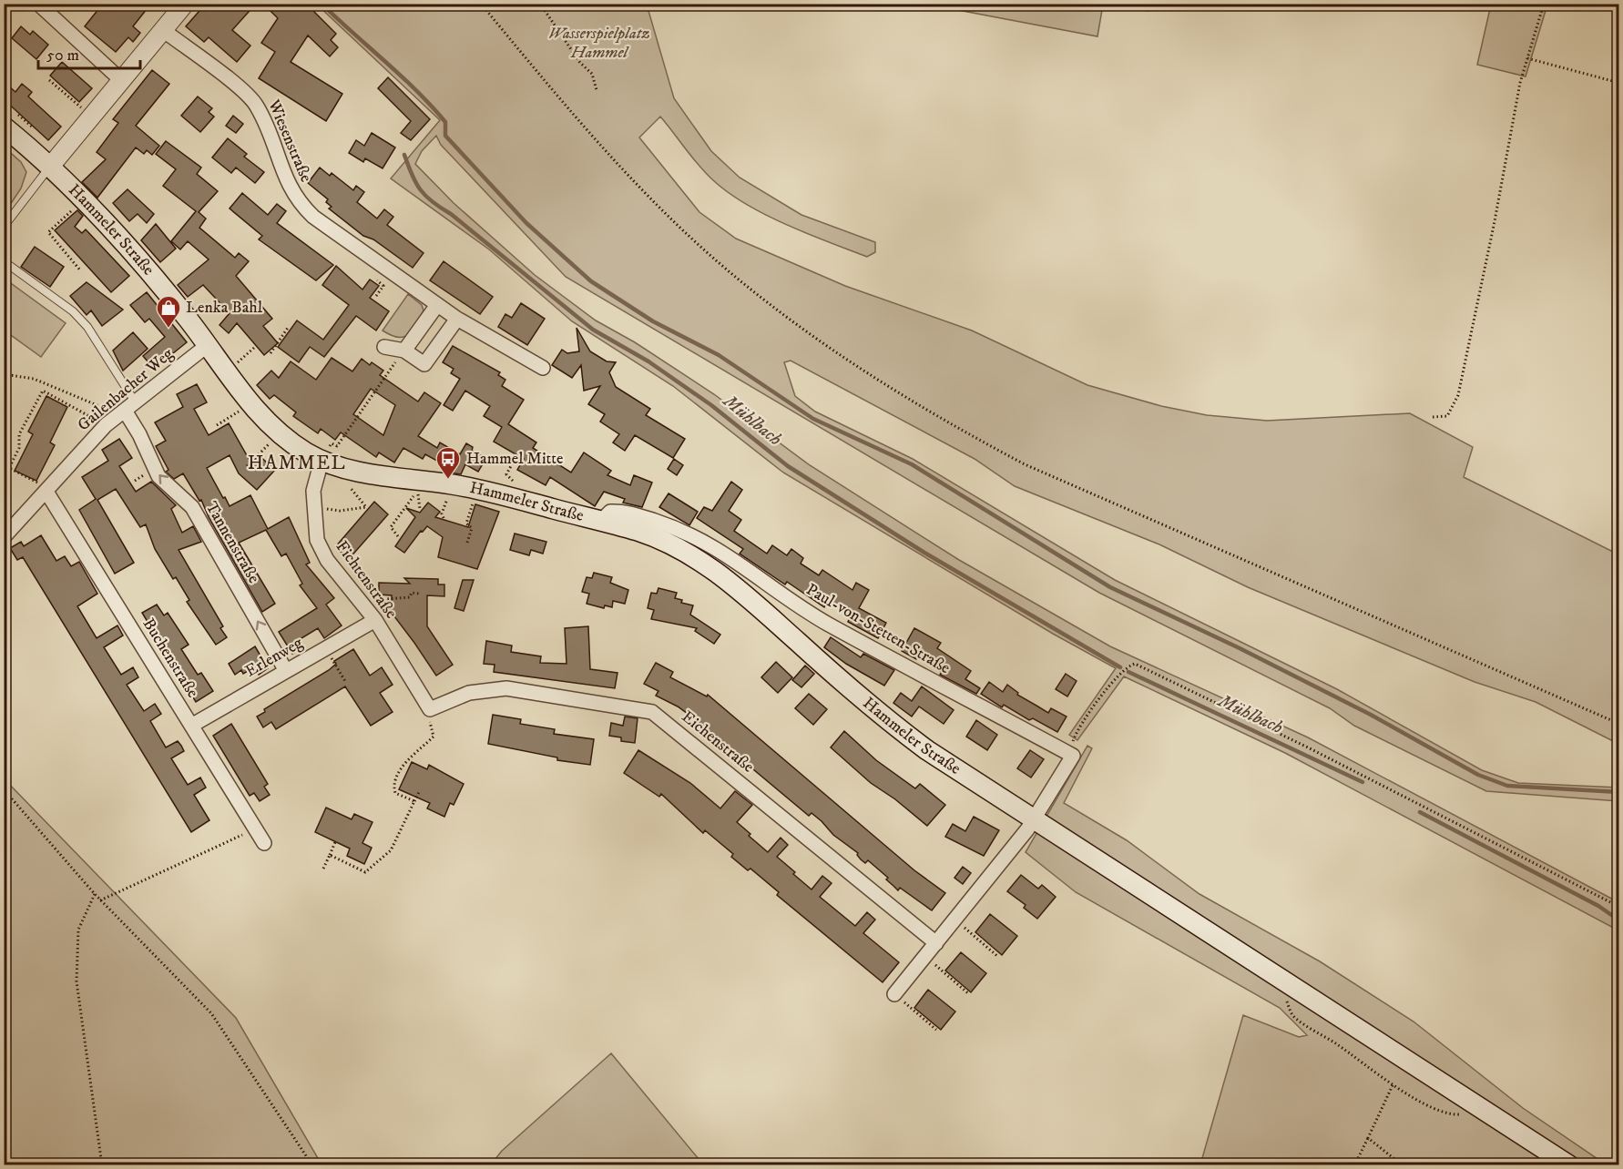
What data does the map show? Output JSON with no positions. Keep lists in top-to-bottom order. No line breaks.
{"streets":{"main road":["Hammeler Straße"],"street":["Wiesenstraße","Gailenbacher Weg","Tannenstraße","Fichtenstraße","Paul-von-Stetten-Straße","Erlenweg","Buchenstraße","Eichenstraße"]},"crossings":[["Hammeler Straße","Gailenbacher Weg"],["Hammeler Straße","Fichtenstraße"],["Hammeler Straße","Paul-von-Stetten-Straße"],["Gailenbacher Weg","Tannenstraße"],["Gailenbacher Weg","Buchenstraße"],["Tannenstraße","Erlenweg"],["Fichtenstraße","Erlenweg"],["Fichtenstraße","Eichenstraße"],["Erlenweg","Buchenstraße"]],"one_way":["Tannenstraße"],"districts":["HAMMEL"],"water":["Mühlbach"],"parks":["Wasserspielplatz Hammel"],"places":{"shop":["Lenka Bahl"],"bus stop":["Hammel Mitte"]},"scale_bar":"50 m"}
